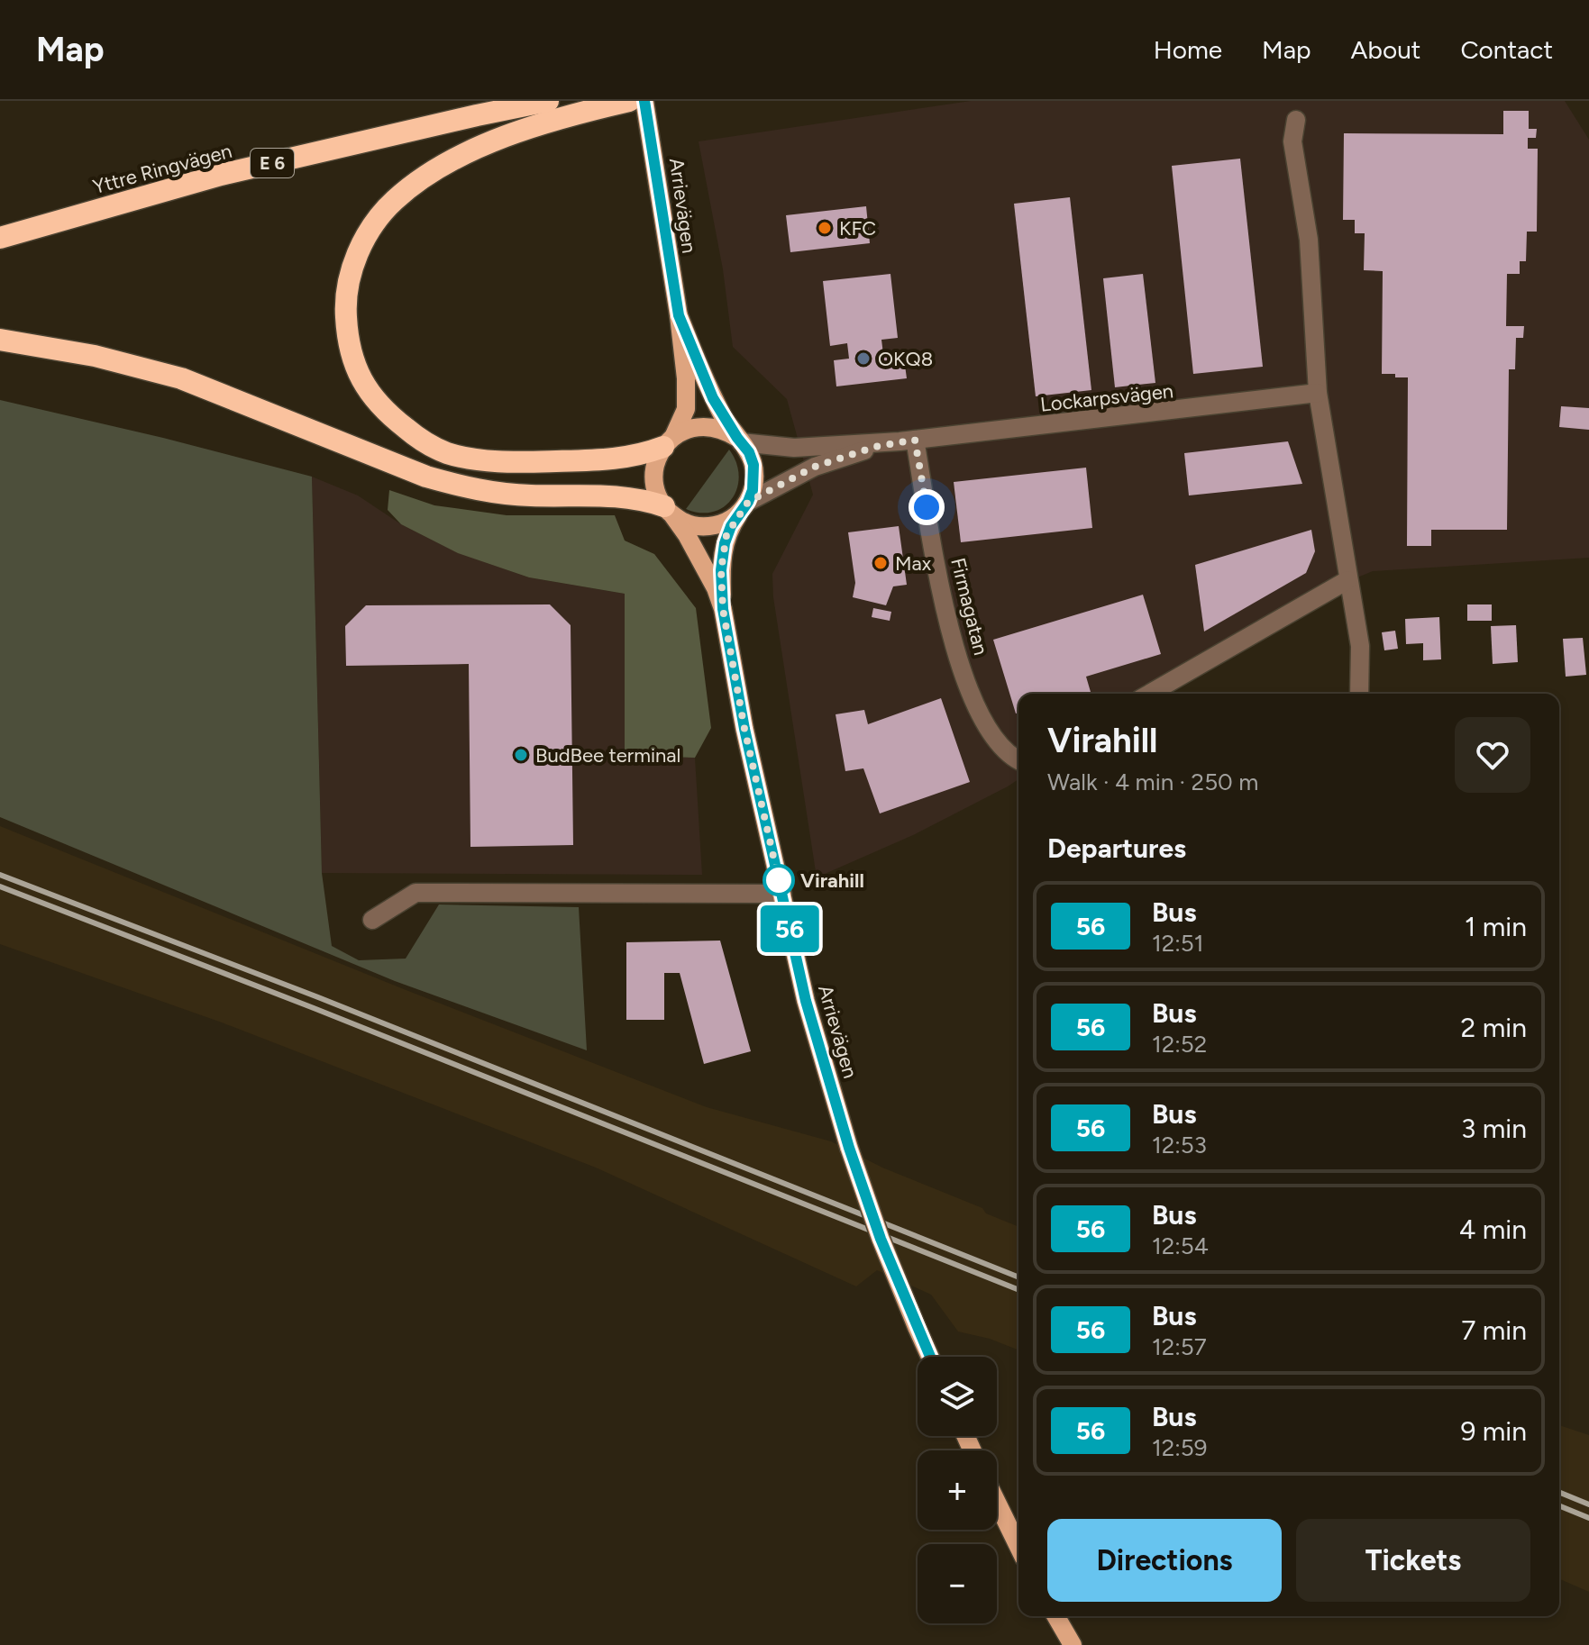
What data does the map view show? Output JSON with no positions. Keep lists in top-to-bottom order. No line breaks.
{"streets":{"highway":["E 6","Yttre Ringvägen"],"main road":["Arrievägen"],"street":["Lockarpsvägen","Firmagatan"]},"crossings":[["Arrievägen","Lockarpsvägen"],["Lockarpsvägen","Firmagatan"]],"places":["KFC","OKQ8","Max","BudBee terminal","Virahill"],"lines":["bus line 56"],"page":{"header":"Map","nav":["Home","Map","About","Contact"],"on_map":"56","heading":[["Virahill","Walk · 4 min · 250 m"],"Departures"],"list":[{"mark":"56","name":"Bus","note":"12:51","value":"1 min"},{"mark":"56","name":"Bus","note":"12:52","value":"2 min"},{"mark":"56","name":"Bus","note":"12:53","value":"3 min"},{"mark":"56","name":"Bus","note":"12:54","value":"4 min"},{"mark":"56","name":"Bus","note":"12:57","value":"7 min"},{"mark":"56","name":"Bus","note":"12:59","value":"9 min"}],"map_buttons":["+","−"],"buttons":["Directions","Tickets"]}}
